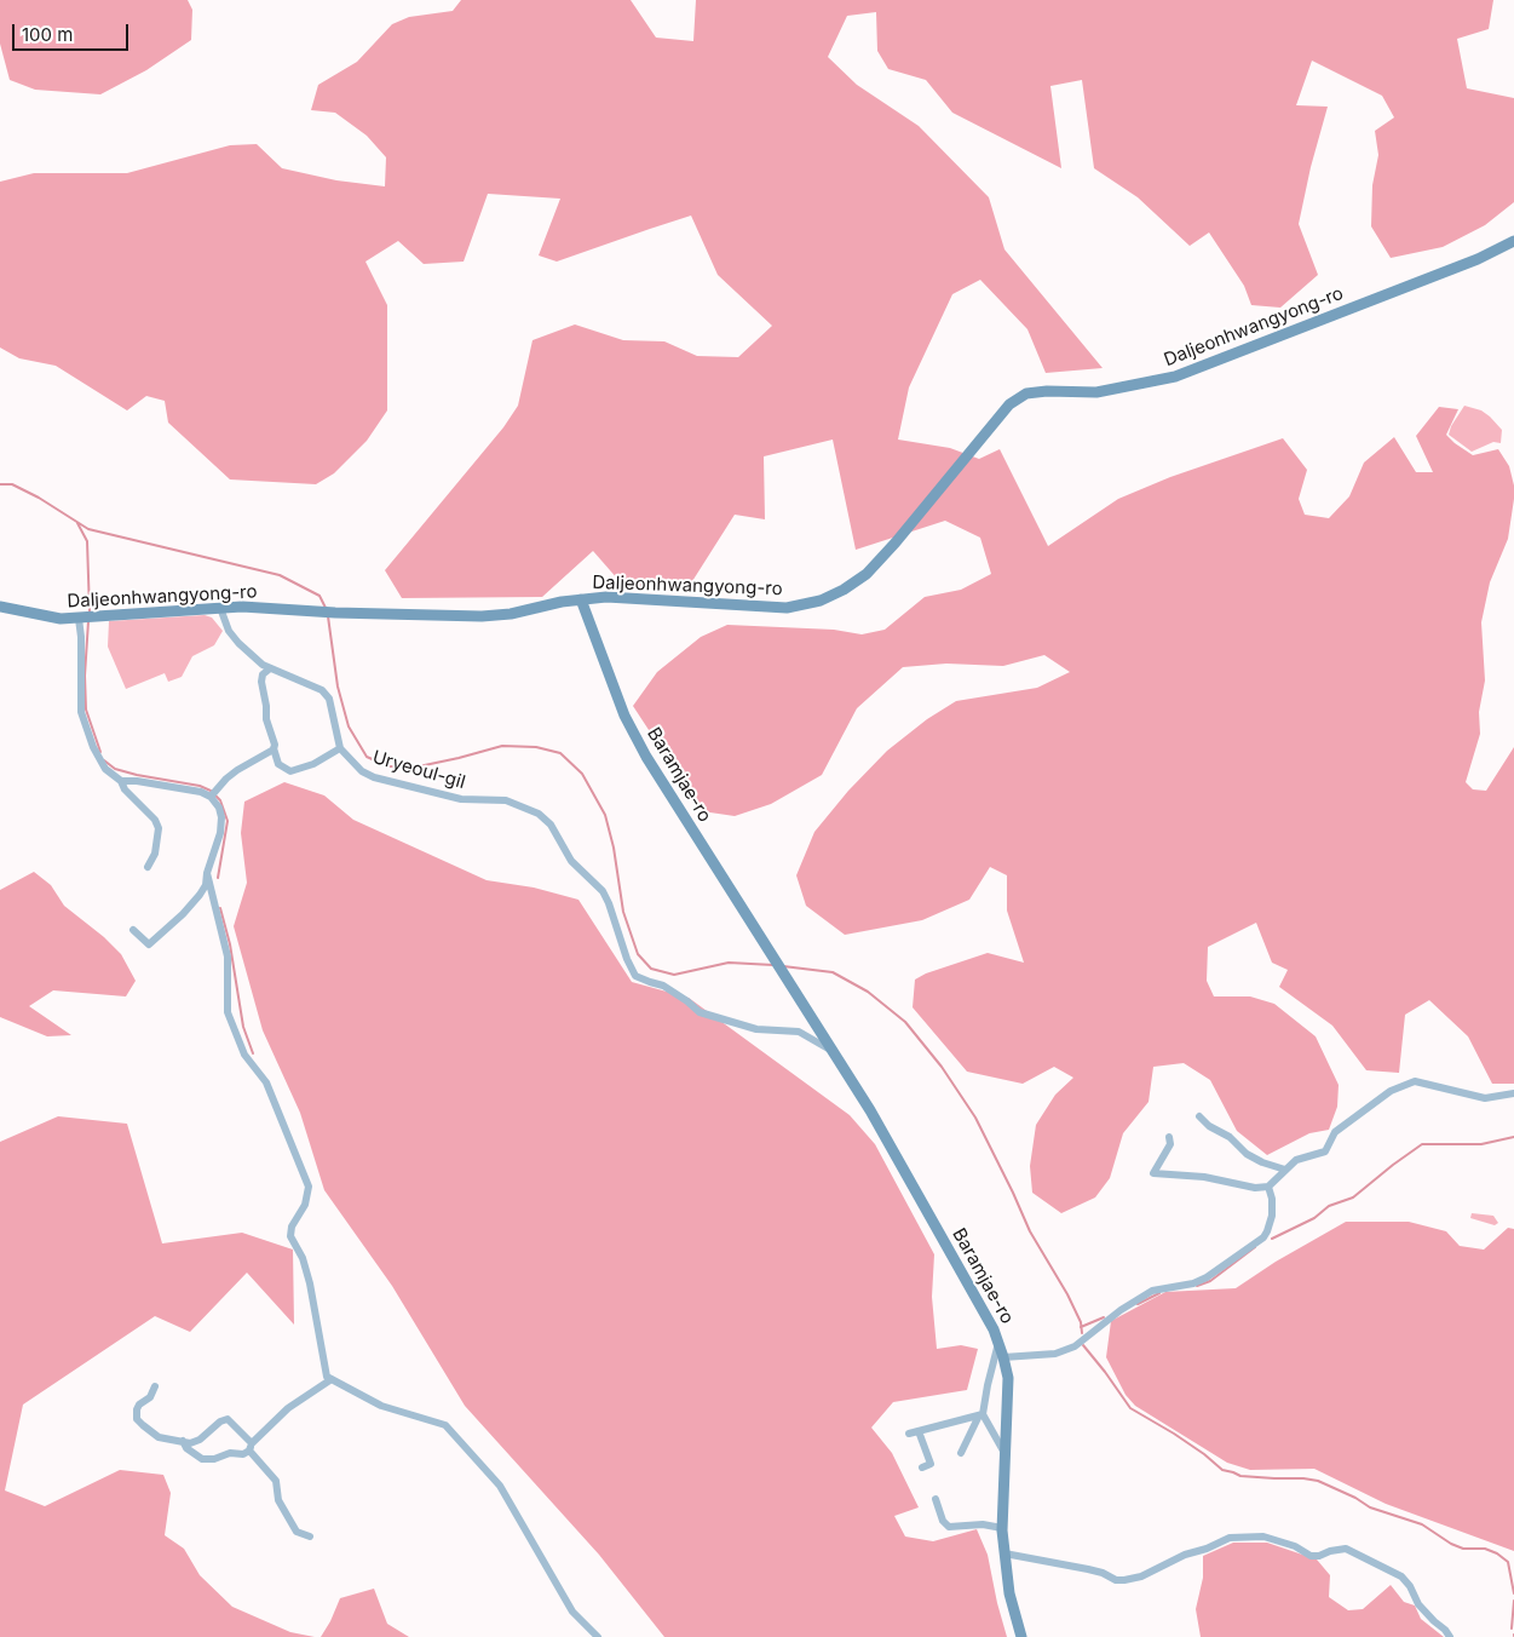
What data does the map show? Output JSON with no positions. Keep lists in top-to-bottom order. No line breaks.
{"streets":{"main road":["Daljeonhwangyong-ro","Baramjae-ro"],"street":["Uryeoul-gil"]},"crossings":[["Daljeonhwangyong-ro","Baramjae-ro"],["Uryeoul-gil","Baramjae-ro"]],"scale_bar":"100 m"}
